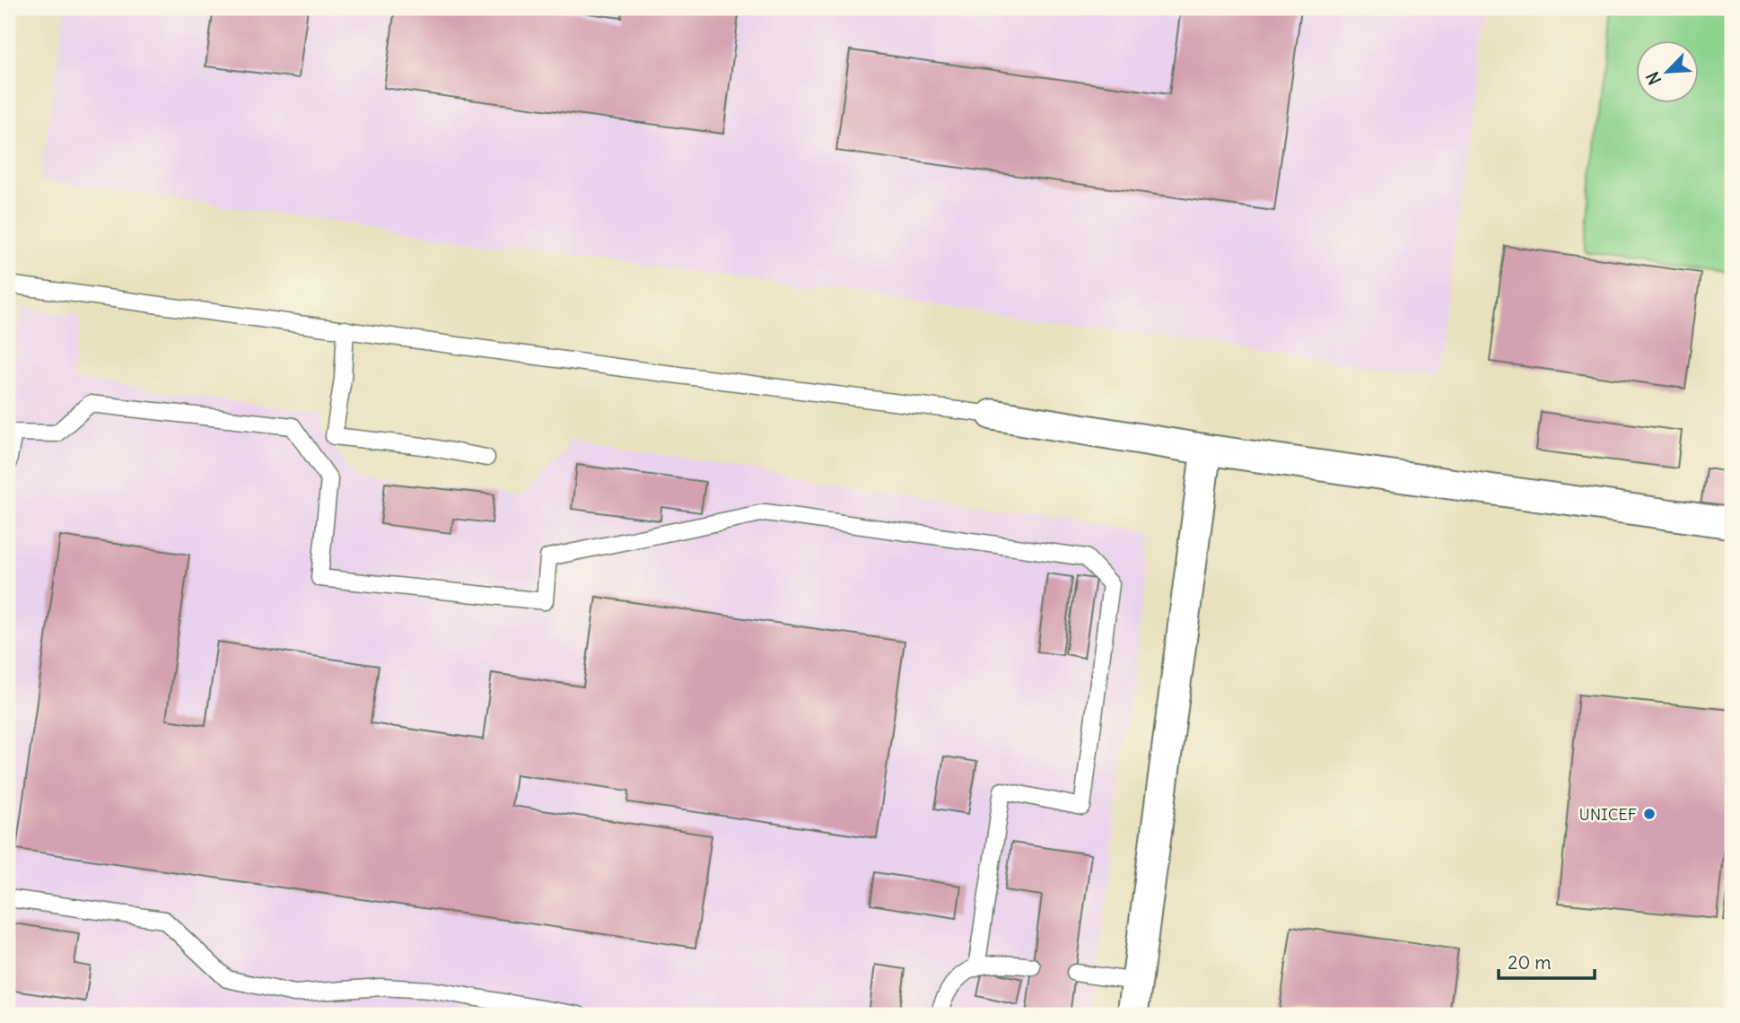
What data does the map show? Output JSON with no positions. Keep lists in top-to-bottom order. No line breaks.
{"places":["UNICEF"],"scale_bar":"20 m","north":"bottom left"}
